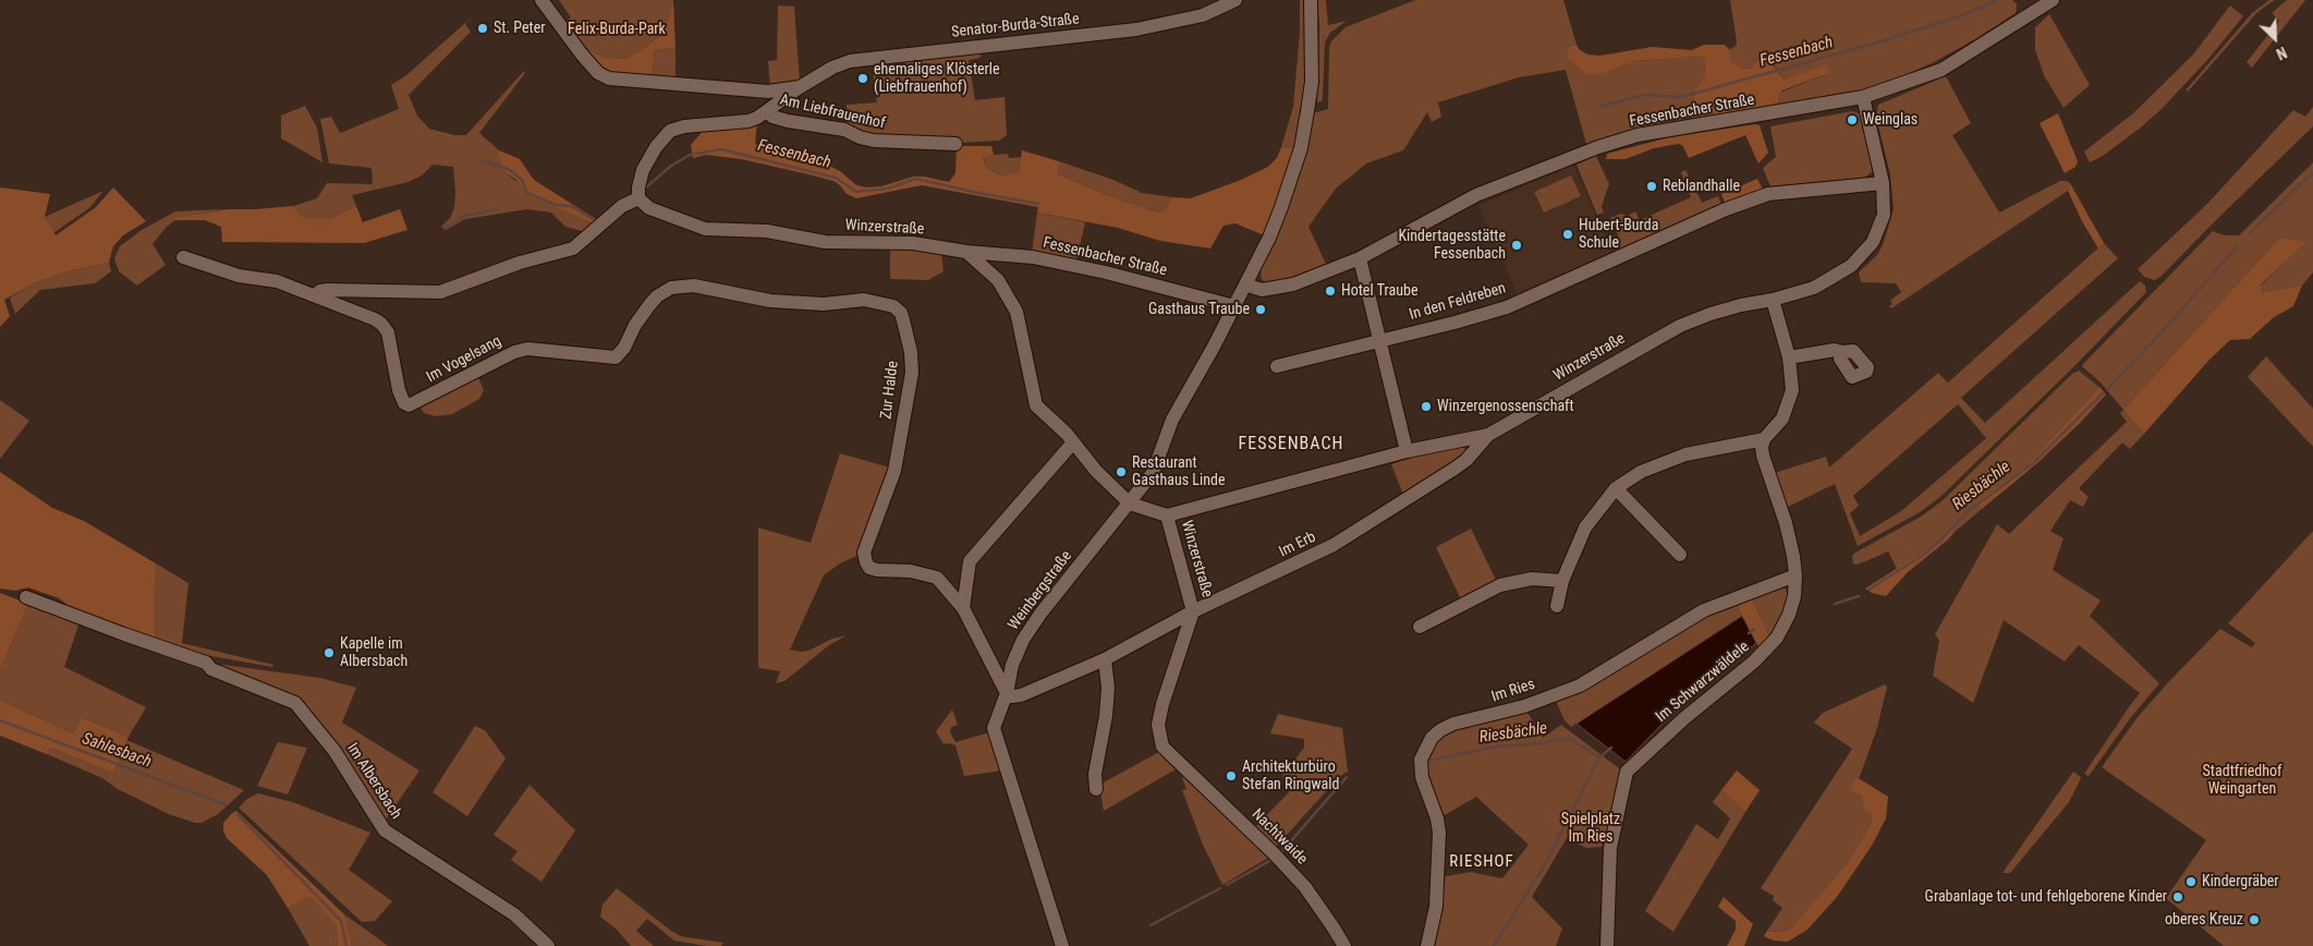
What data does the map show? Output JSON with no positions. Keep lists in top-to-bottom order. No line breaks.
{"streets":{"street":["Senator-Burda-Straße","Fessenbacher Straße","Am Liebfrauenhof","Winzerstraße","In den Feldreben","Im Vogelsang","Zur Halde","Im Erb","Weinbergstraße","Im Schwarzwäldele","Im Ries","Im Albersbach","Nachtwaide"]},"crossings":[["Senator-Burda-Straße","Am Liebfrauenhof"],["Fessenbacher Straße","Winzerstraße"],["Fessenbacher Straße","Weinbergstraße"],["Winzerstraße","In den Feldreben"],["Winzerstraße","Im Erb"],["Winzerstraße","Weinbergstraße"],["Winzerstraße","Nachtwaide"],["Im Vogelsang","Zur Halde"],["Zur Halde","Im Erb"],["Zur Halde","Weinbergstraße"],["Im Erb","Weinbergstraße"],["Im Erb","Nachtwaide"],["Im Schwarzwäldele","Im Ries"]],"districts":["FESSENBACH","RIESHOF"],"water":["Fessenbach","Riesbächle","Sahlesbach"],"parks":["Felix-Burda-Park","Stadtfriedhof Weingarten","Spielplatz Im Ries"],"places":["St. Peter","ehemaliges Klösterle (Liebfrauenhof)","Weinglas","Reblandhalle","Hubert-Burda Schule","Kindertagesstätte Fessenbach","Hotel Traube","Gasthaus Traube","Winzergenossenschaft","Restaurant Gasthaus Linde","Kapelle im Albersbach","Architekturbüro Stefan Ringwald","Kindergräber","Grabanlage tot- und fehlgeborene Kinder","oberes Kreuz"],"north":"bottom right"}
